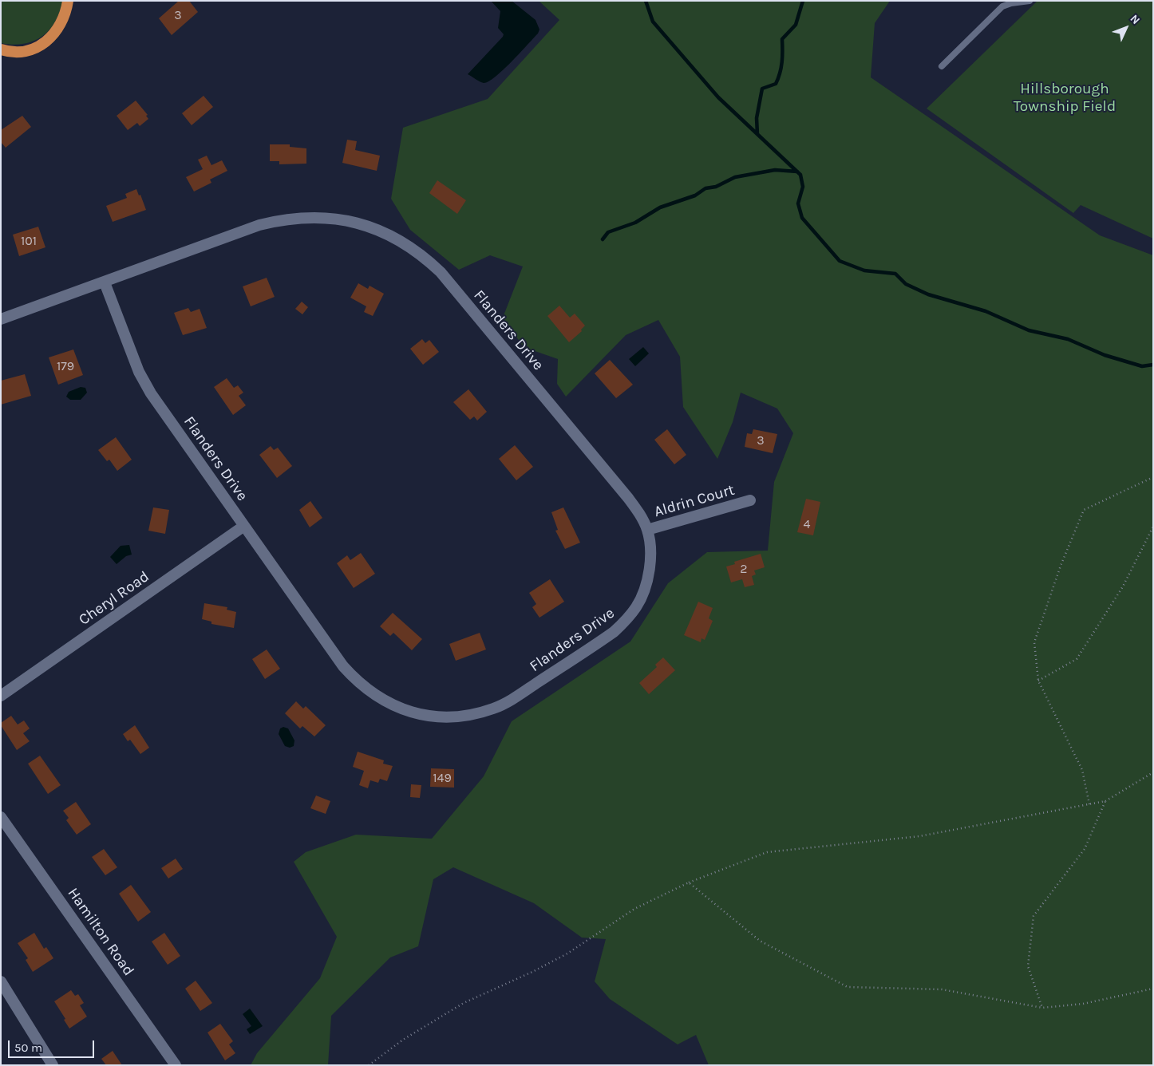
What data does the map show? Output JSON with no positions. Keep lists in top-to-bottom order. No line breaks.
{"streets":{"street":["Flanders Drive","Aldrin Court","Cheryl Road","Hamilton Road"]},"crossings":[["Flanders Drive","Aldrin Court"],["Flanders Drive","Cheryl Road"]],"parks":["Hillsborough Township Field"],"house_numbers":["3","101","179","3","4","2","149"],"scale_bar":"50 m","north":"top right"}
